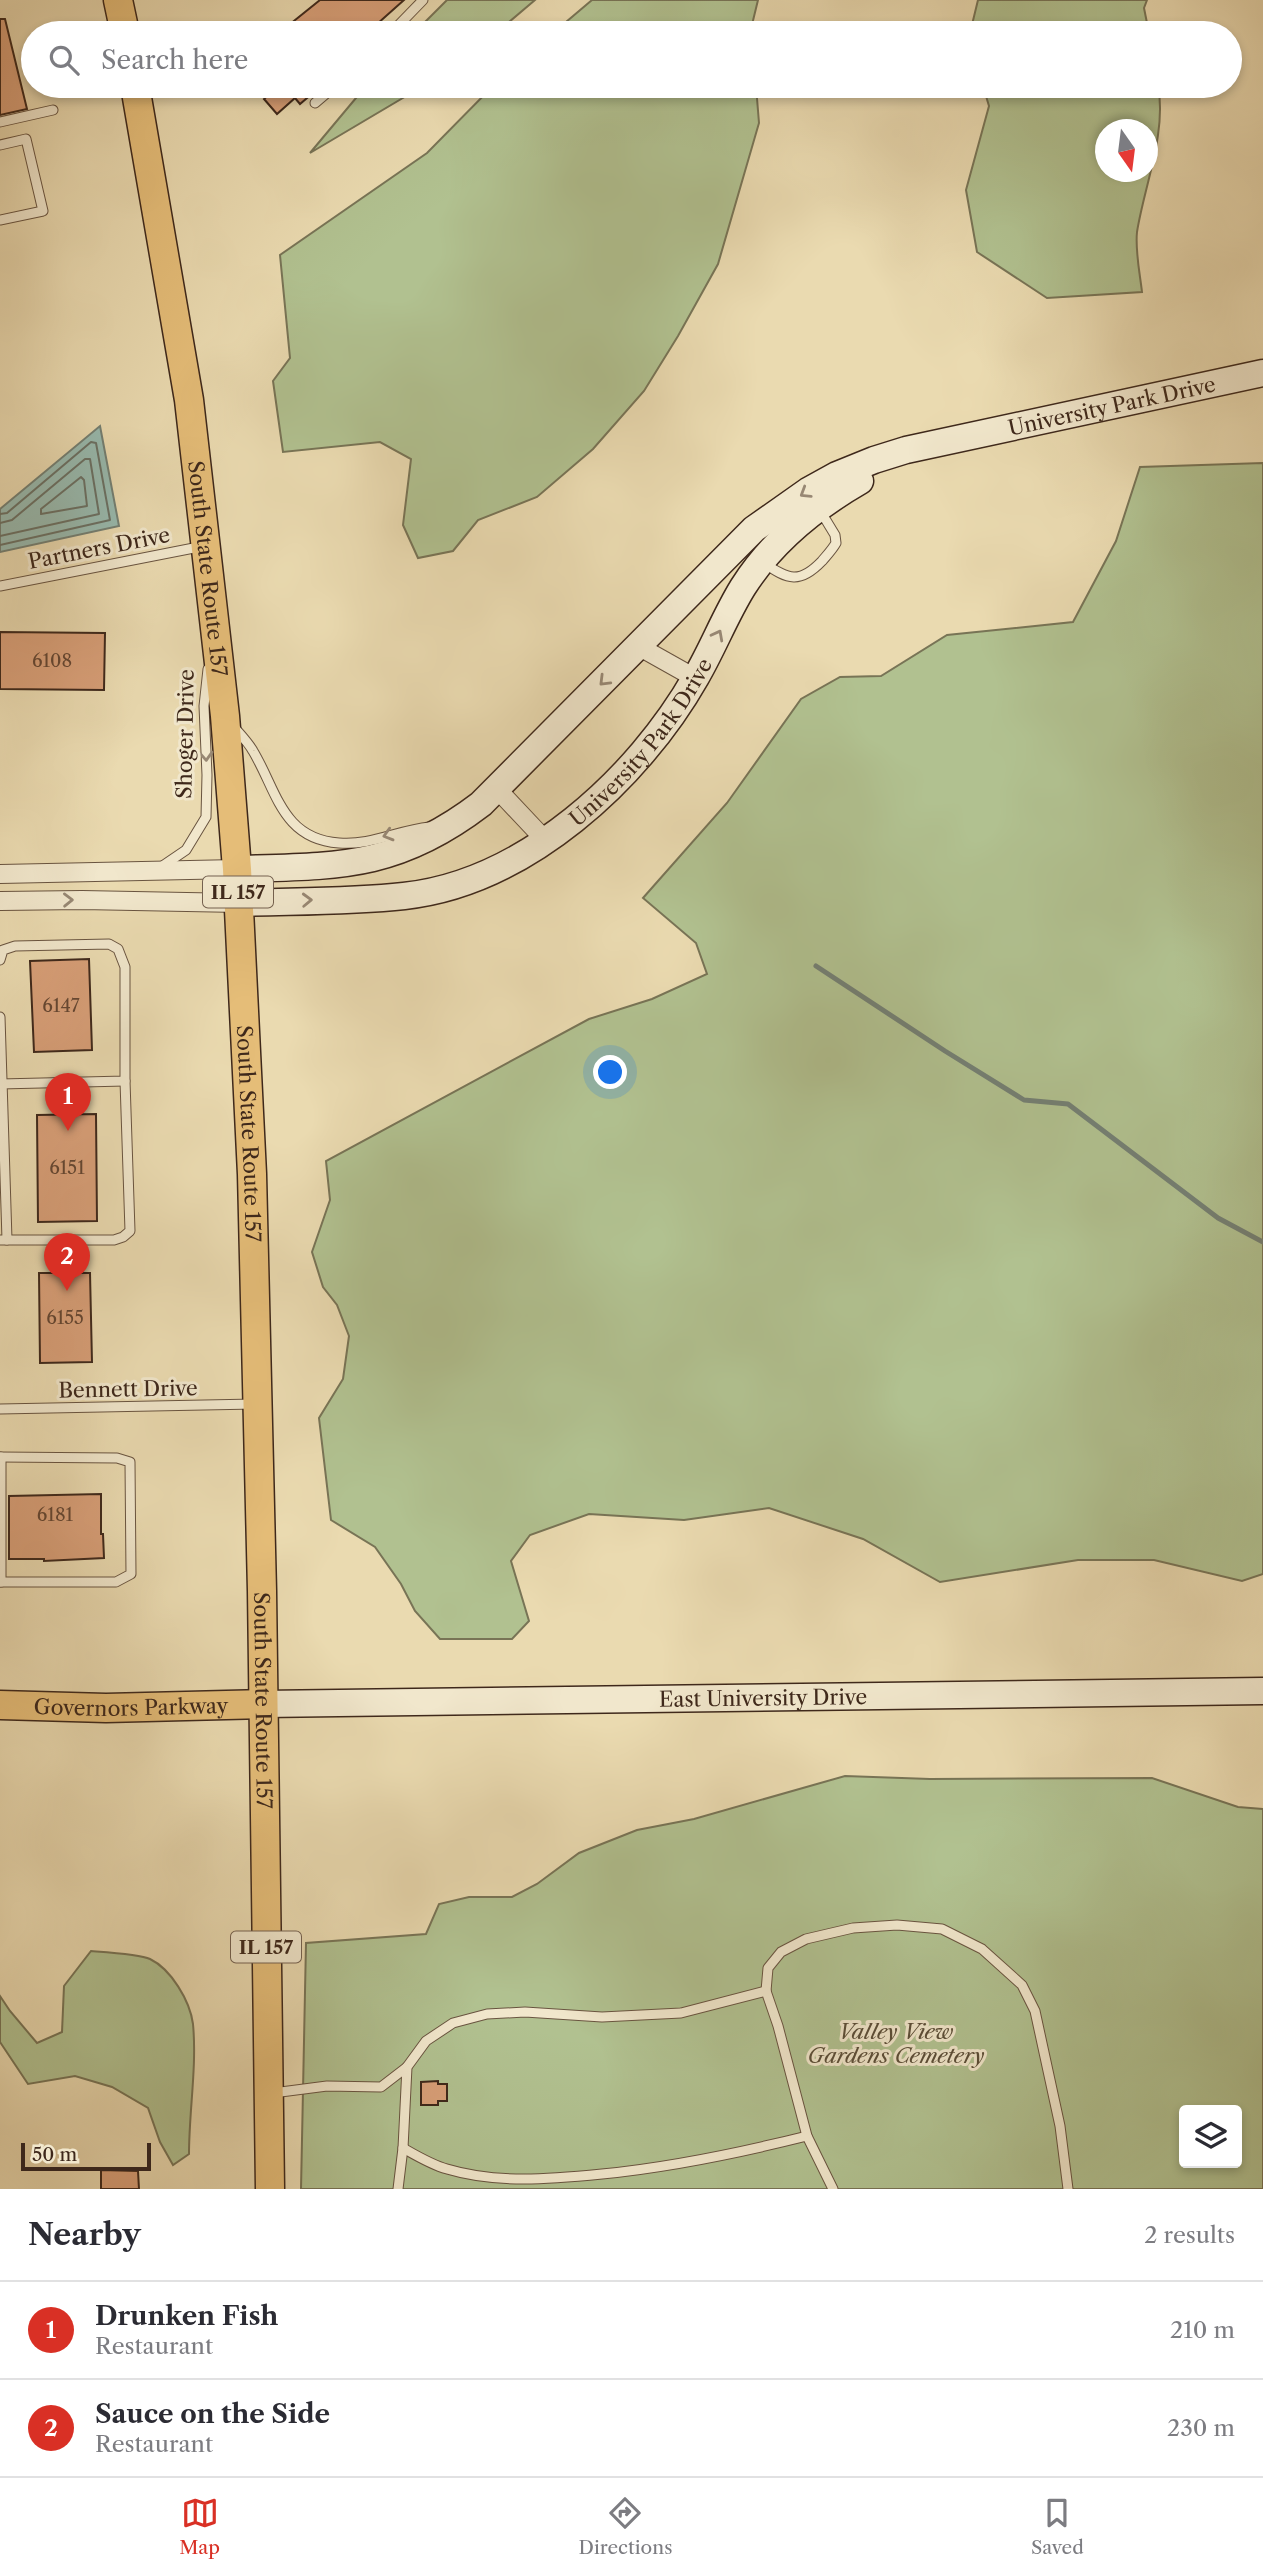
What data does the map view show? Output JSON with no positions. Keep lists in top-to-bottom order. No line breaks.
{"streets":{"main road":["South State Route 157","IL 157","Governors Parkway"],"street":["University Park Drive","East University Drive"],"lane":["Partners Drive","Shoger Drive","Bennett Drive"]},"crossings":[["University Park Drive","South State Route 157"],["Partners Drive","South State Route 157"],["South State Route 157","Shoger Drive"],["South State Route 157","Bennett Drive"],["South State Route 157","East University Drive"],["South State Route 157","Governors Parkway"],["East University Drive","Governors Parkway"]],"one_way":["Shoger Drive"],"parks":["Valley View Gardens Cemetery"],"house_numbers":["6108","6147","6151","6155","6181"],"scale_bar":"50 m","north":"bottom","page":{"search":"Search here","pins":["1","2"],"scale":"50 m","heading":["Nearby","2 results"],"list":[{"mark":"1","name":"Drunken Fish","note":"Restaurant","value":"210 m"},{"mark":"2","name":"Sauce on the Side","note":"Restaurant","value":"230 m"}],"nav":["Map","Directions","Saved"]}}
